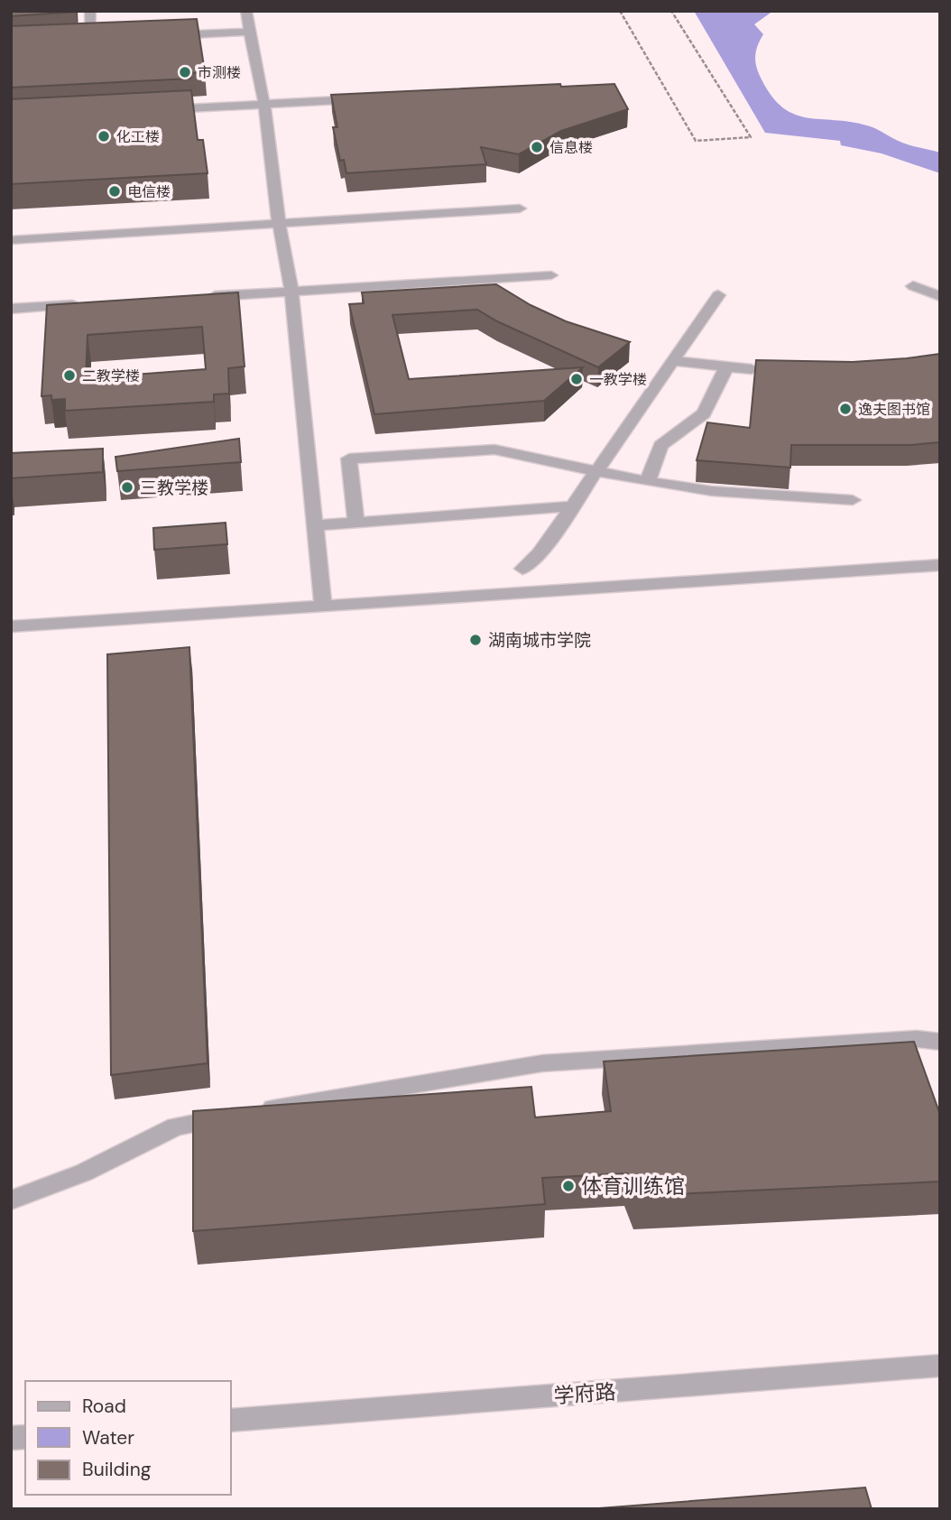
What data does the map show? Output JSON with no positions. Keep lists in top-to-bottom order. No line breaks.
{"streets":{"street":["学府路"]},"places":["市测楼","化工楼","信息楼","电信楼","二教学楼","一教学楼","逸夫图书馆","三教学楼","湖南城市学院","体育训练馆"],"legend":["Road","Water","Building"]}
